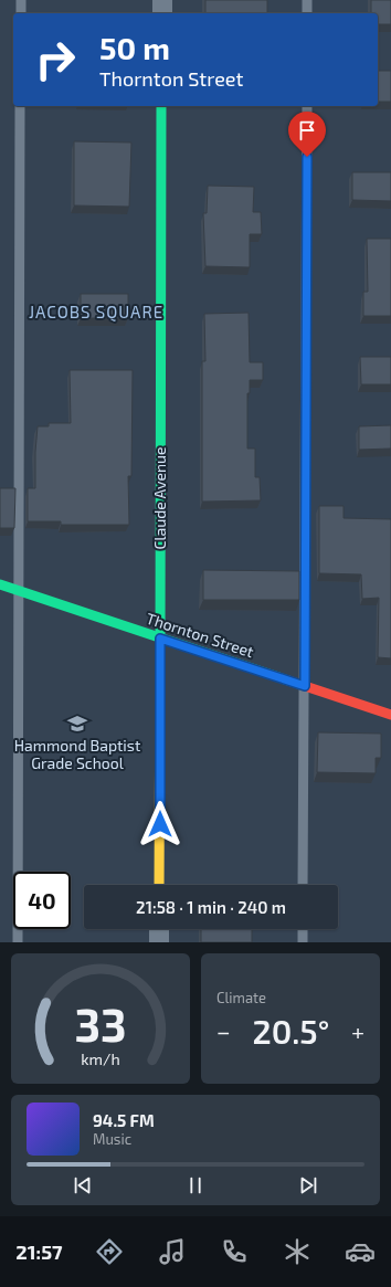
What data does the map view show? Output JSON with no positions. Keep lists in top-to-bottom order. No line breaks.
{"streets":{"street":["Claude Avenue","Thornton Street"]},"crossings":[["Claude Avenue","Thornton Street"]],"districts":["JACOBS SQUARE"],"places":{"school or university":["Hammond Baptist Grade School"]},"page":{"turn":["50 m","Thornton Street"],"limit":"40","trip":"21:58 · 1 min · 240 m","tile":"Climate","heat":["−","20.5°","+"],"song":["94.5 FM","Music"],"tabs":"21:57","gauge":["33","km/h"]}}
